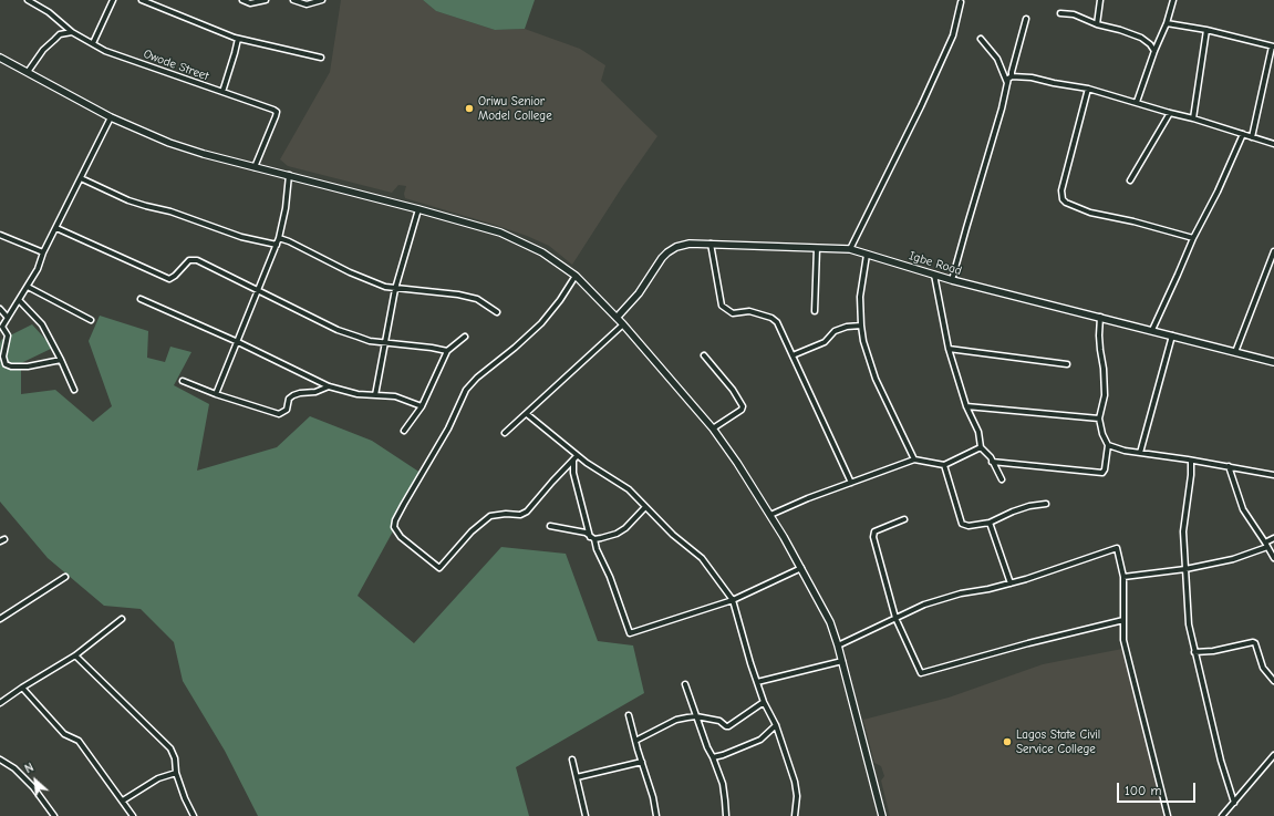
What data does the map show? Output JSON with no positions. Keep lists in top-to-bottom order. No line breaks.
{"streets":{"main road":["Igbe Road"],"street":["Owode Street"]},"places":["Oriwu Senior Model College","Lagos State Civil Service College"],"scale_bar":"100 m","north":"top left"}
